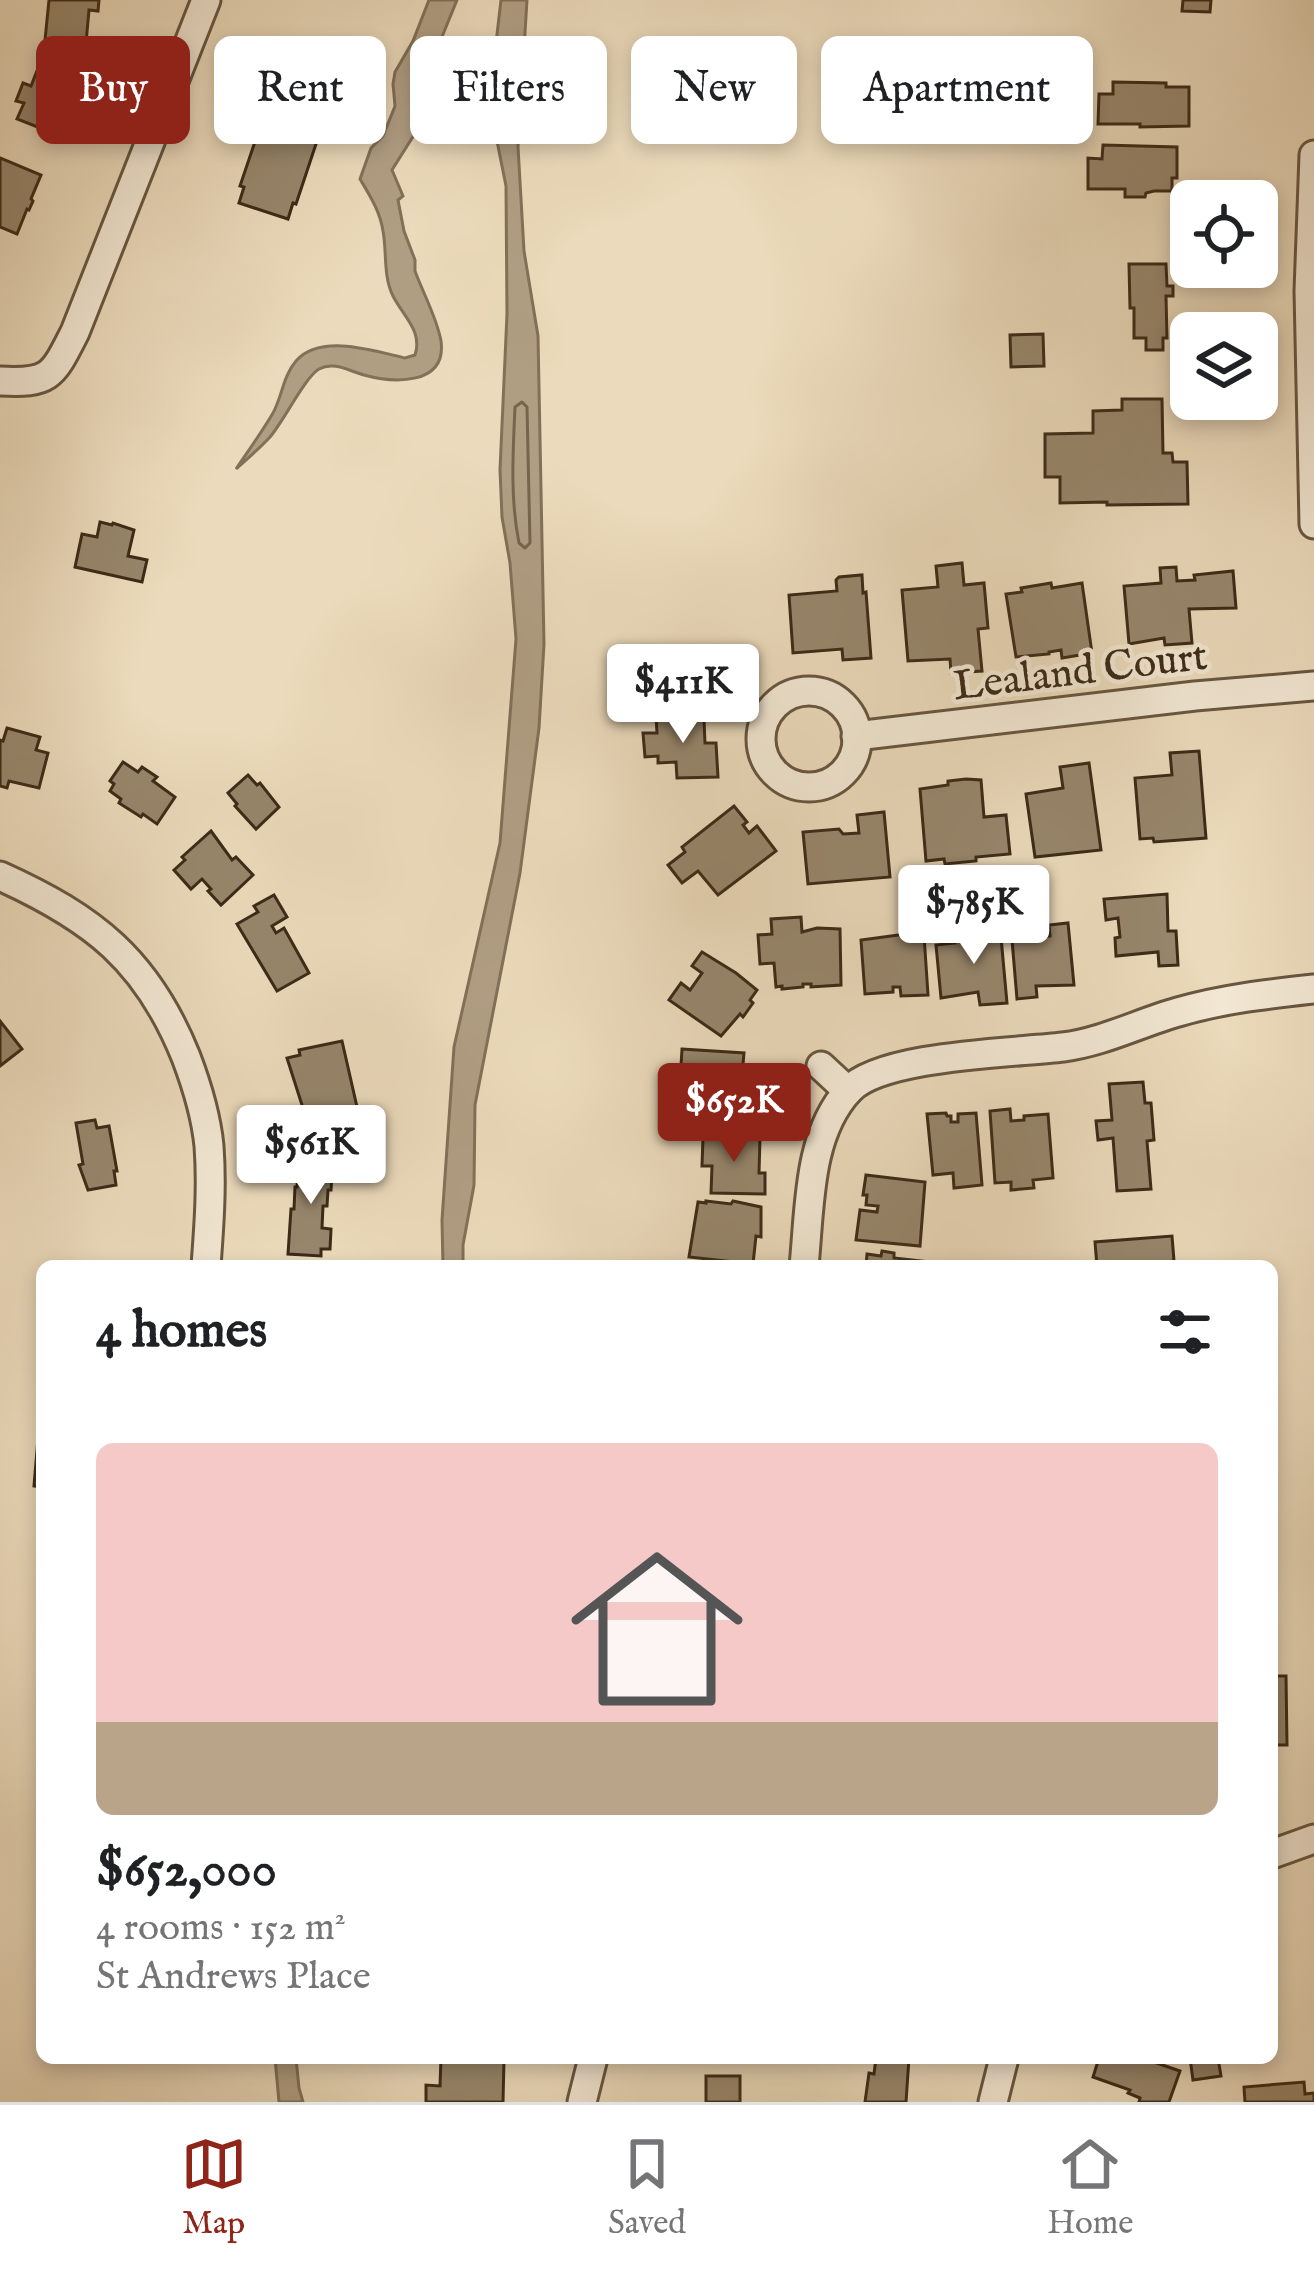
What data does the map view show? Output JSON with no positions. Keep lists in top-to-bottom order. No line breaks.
{"streets":{"street":["Lealand Court"]},"page":{"chip":["Buy","Rent","Filters","New","Apartment"],"price":["$411K","$785K","$652K","$561K"],"heading":"4 homes","list":[{"name":"$652,000","note":"4 rooms · 152 m² · St Andrews Place"}],"tabs":["Map","Saved","Home"]}}
